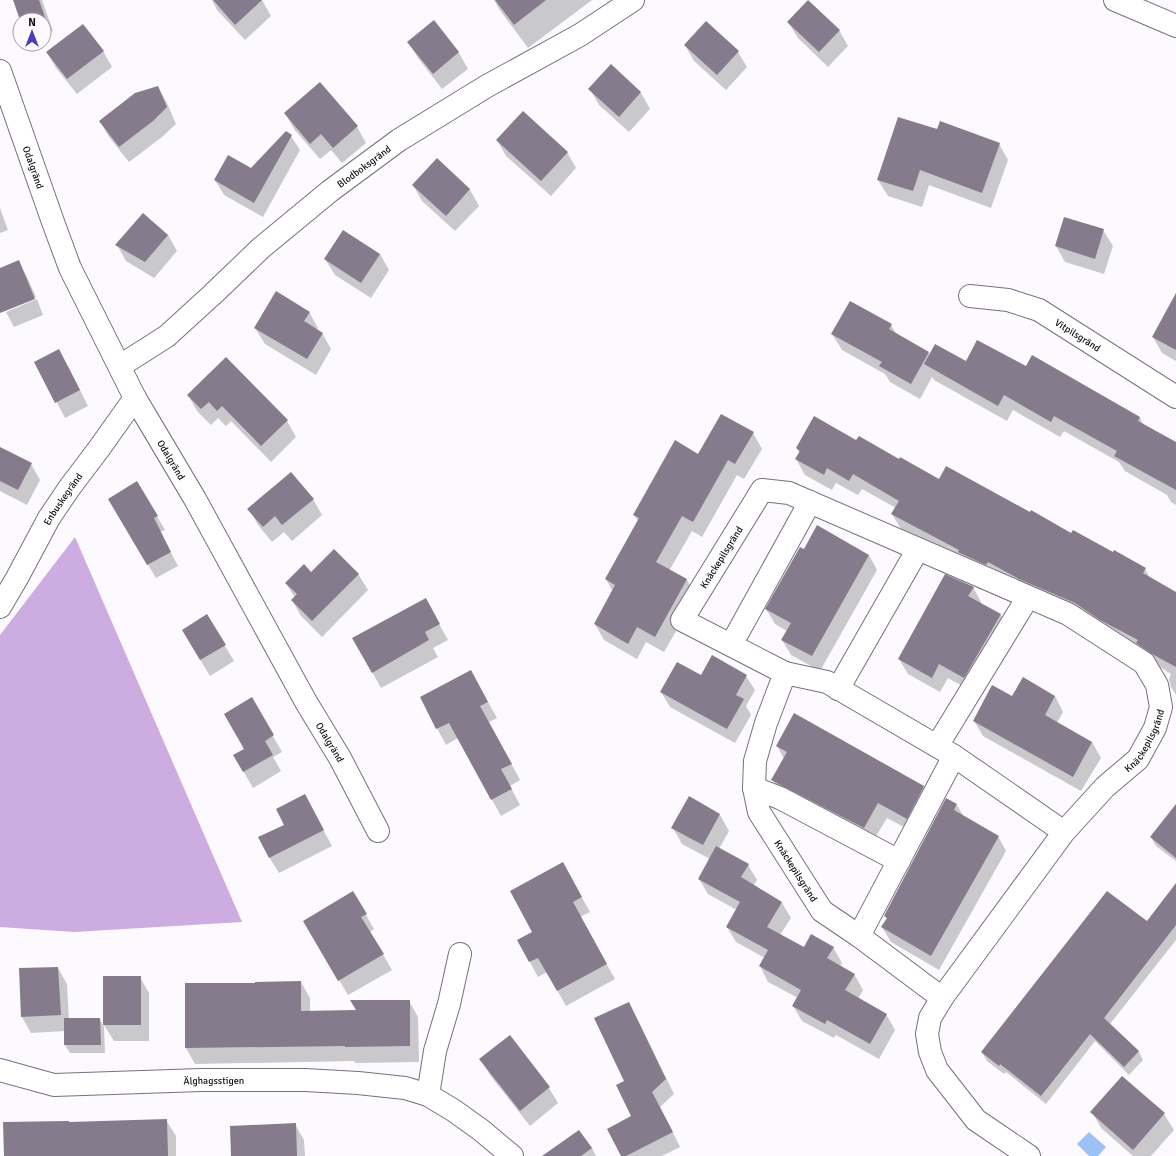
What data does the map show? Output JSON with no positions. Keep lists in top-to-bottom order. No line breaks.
{"streets":{"street":["Blodboksgränd","Odalgränd","Vitpilsgränd","Enbuskegränd","Knäckepilsgränd","Älghagsstigen"]},"crossings":[["Blodboksgränd","Odalgränd"],["Odalgränd","Enbuskegränd"]],"north":"top"}
